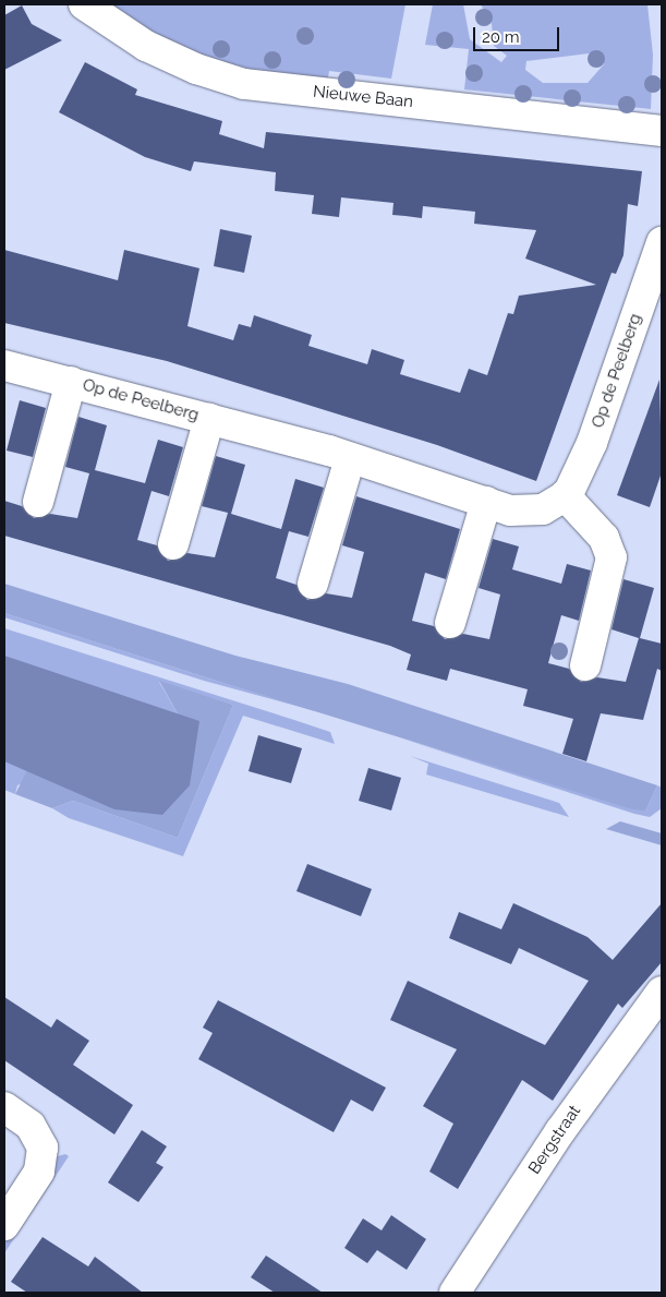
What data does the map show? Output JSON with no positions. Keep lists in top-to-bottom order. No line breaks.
{"streets":{"street":["Nieuwe Baan","Op de Peelberg","Bergstraat"]},"scale_bar":"20 m"}
